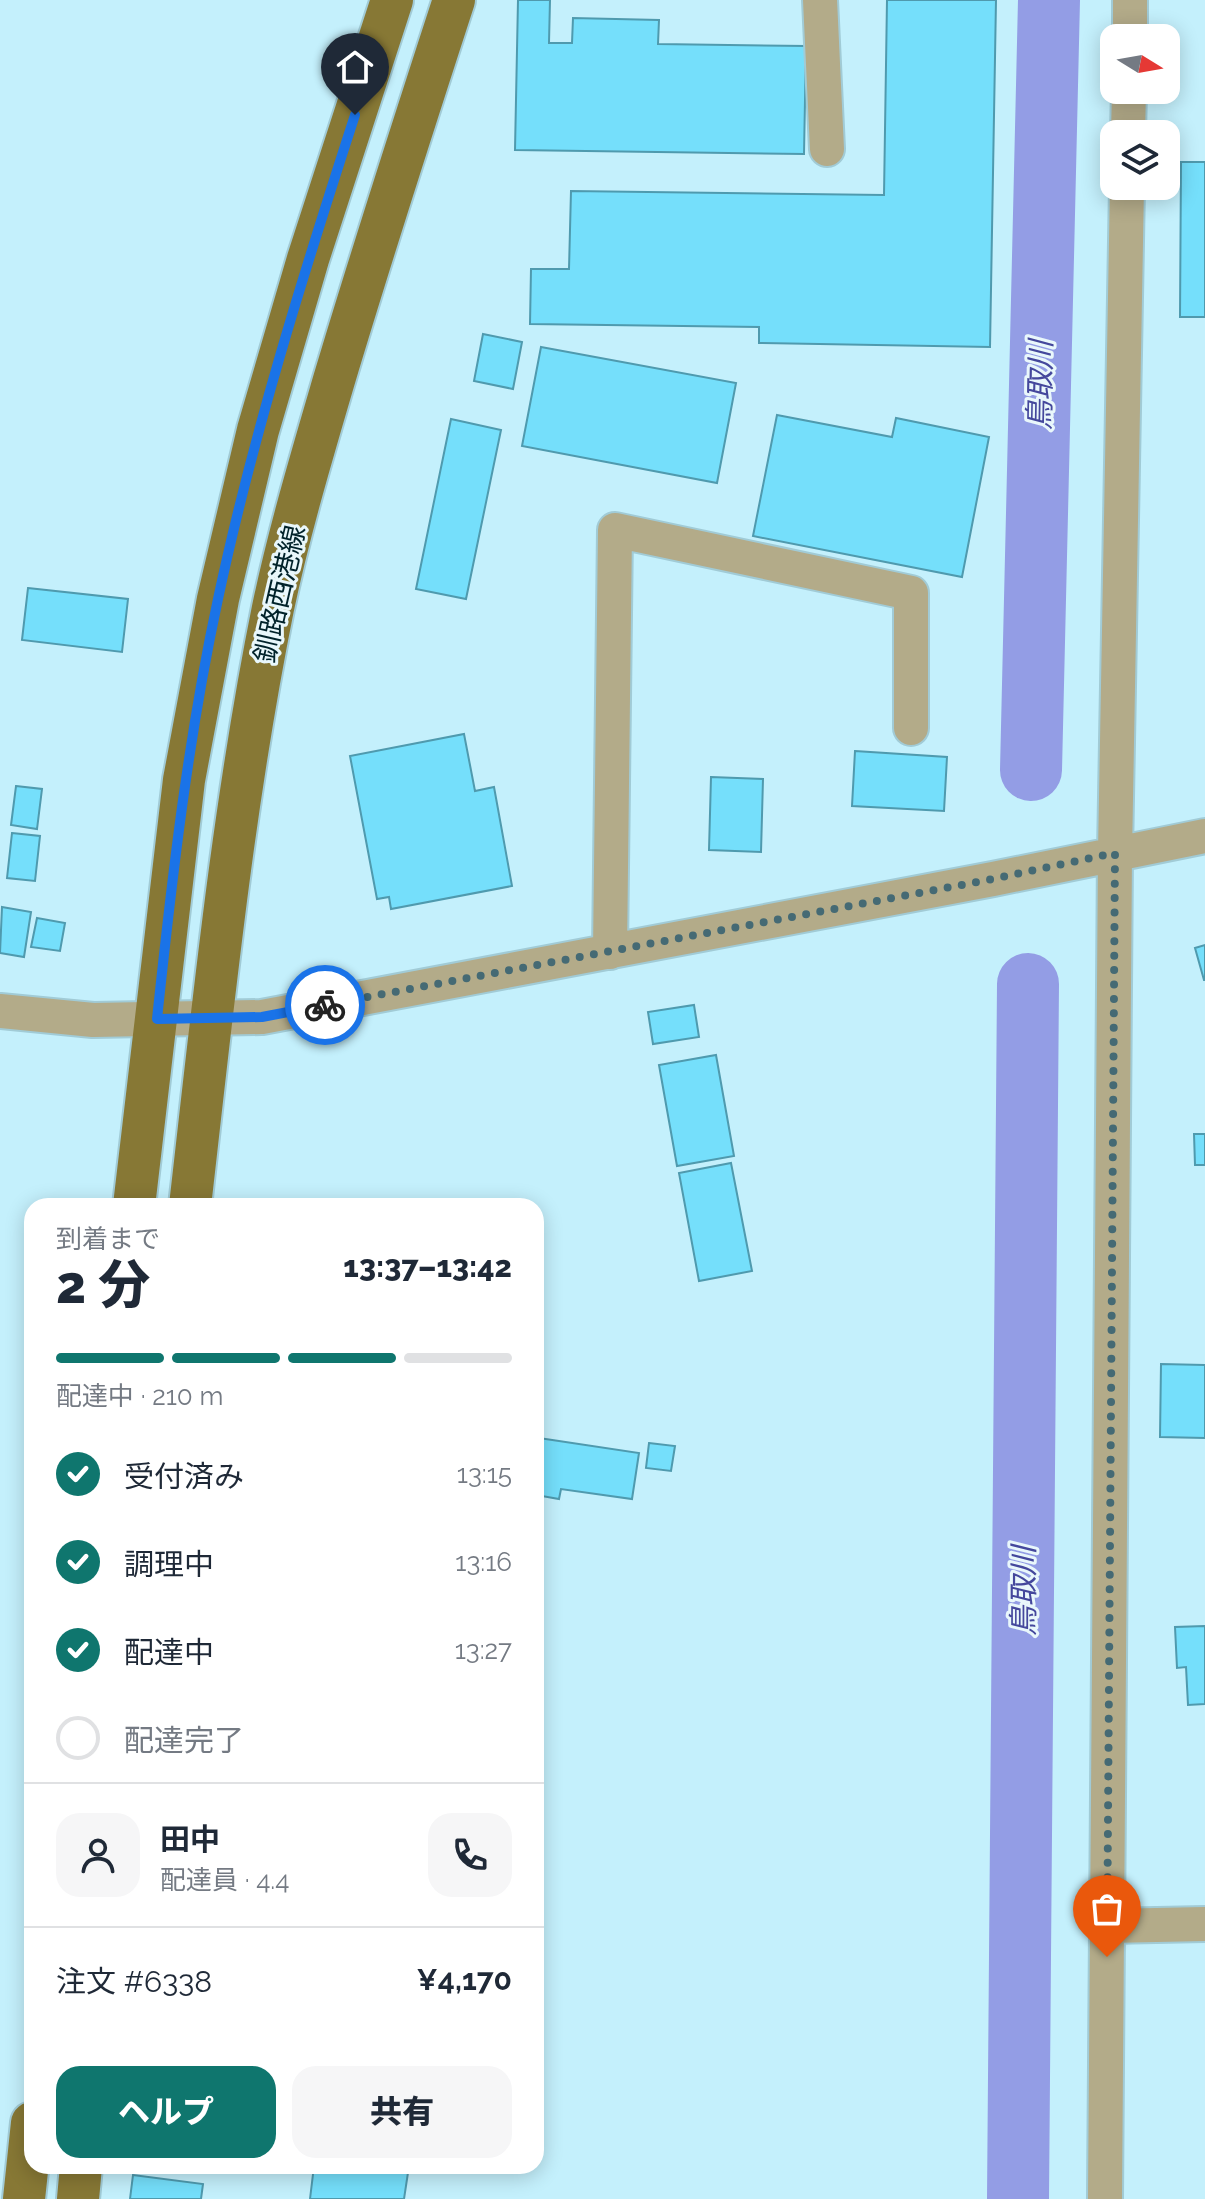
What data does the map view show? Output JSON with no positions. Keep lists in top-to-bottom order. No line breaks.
{"streets":{"main road":["釧路西港線"]},"water":["鳥取川"],"north":"right","page":{"heading":["2 分","到着まで","13:37–13:42"],"panel":["田中","配達員 · 4.4","注文 #6338","¥4,170"],"bar":"配達中 · 210 m","list":[["受付済み","13:15"],["調理中","13:16"],["配達中","13:27"],"配達完了"],"buttons":["ヘルプ","共有"]}}
